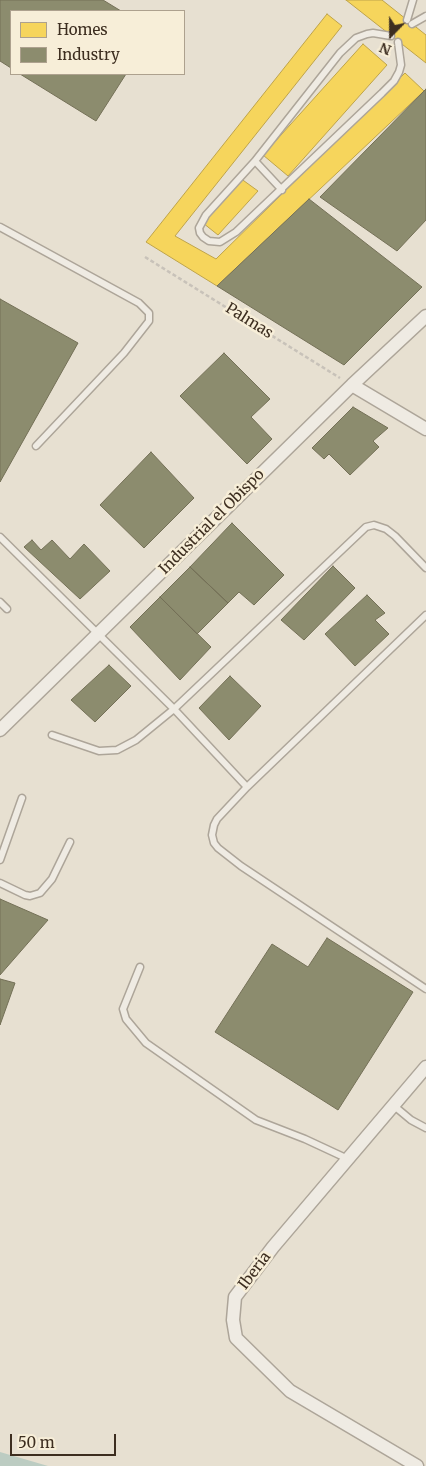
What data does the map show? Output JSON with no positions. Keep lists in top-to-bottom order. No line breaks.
{"streets":{"street":["Industrial el Obispo","Iberia"],"path":["Palmas"]},"crossings":[["Palmas","Industrial el Obispo"]],"legend":["Homes","Industry"],"scale_bar":"50 m","north":"bottom"}
